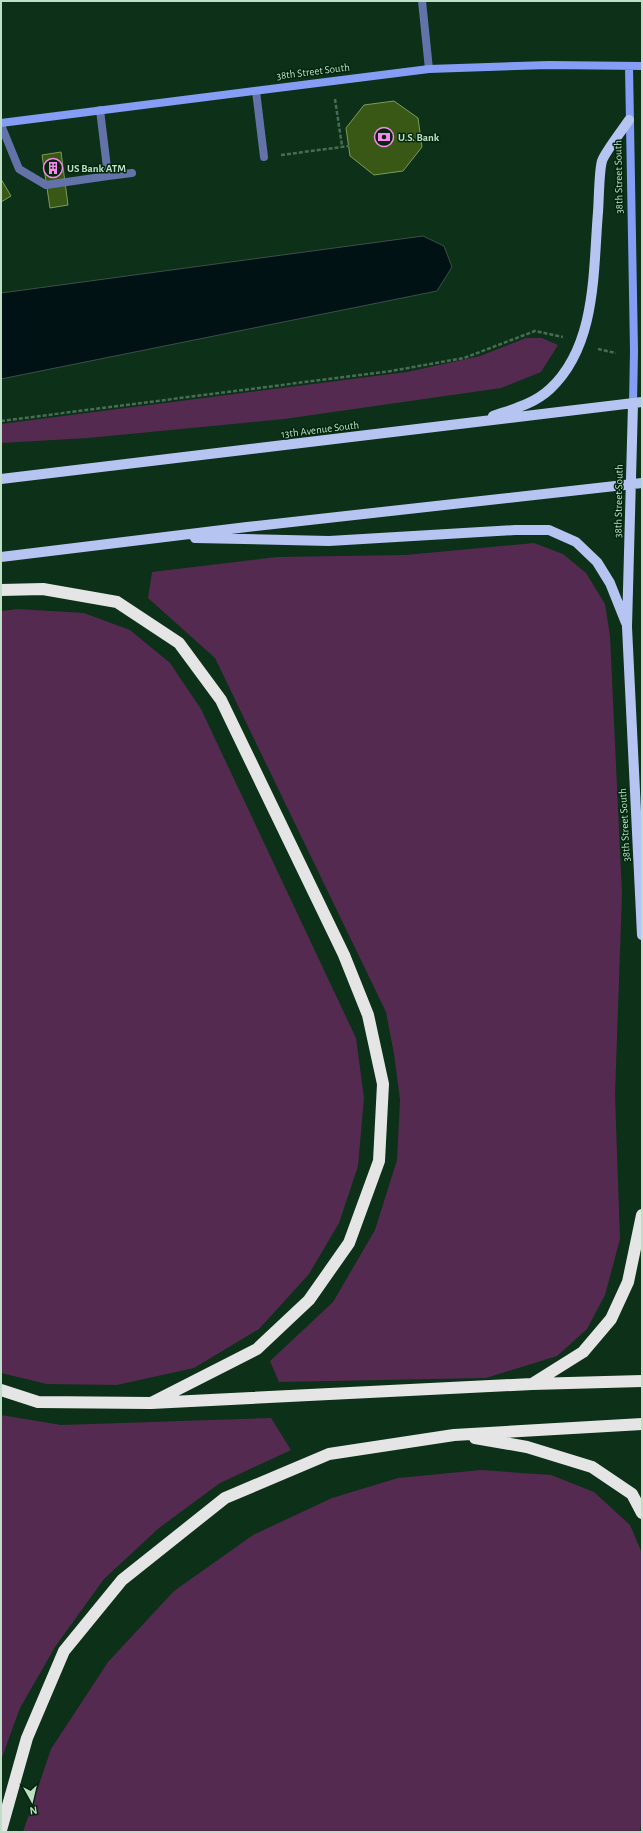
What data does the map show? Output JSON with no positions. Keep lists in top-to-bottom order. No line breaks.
{"streets":{"main road":["38th Street South","13th Avenue South"]},"crossings":[["38th Street South","13th Avenue South"]],"places":{"bank":["U.S. Bank"],"building":["US Bank ATM"]},"north":"bottom"}
